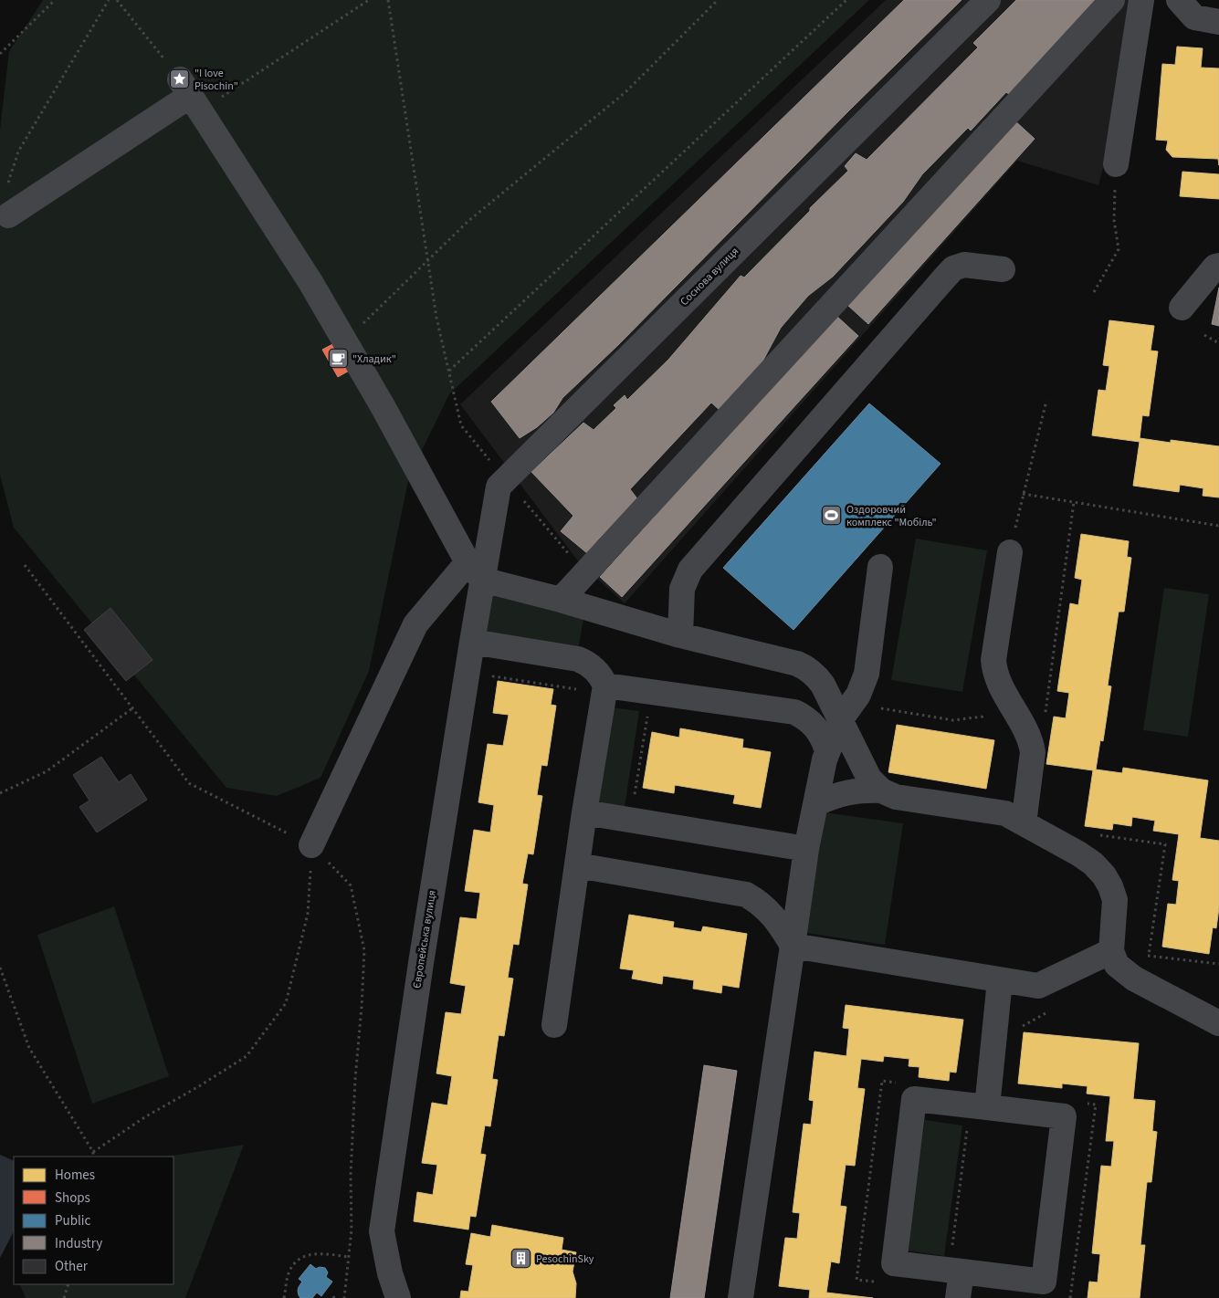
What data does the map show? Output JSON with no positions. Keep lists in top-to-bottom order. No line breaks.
{"streets":{"street":["Соснова вулиця","Європейська вулиця"]},"crossings":[["Соснова вулиця","Європейська вулиця"]],"places":{"place":["\"I love Pisochin\""],"cafe":["\"Хладик\""],"sports":["Оздоровчий комплекс \"Мобіль\""],"building":["PesochinSky"]},"legend":["Homes","Shops","Public","Industry","Other"]}
